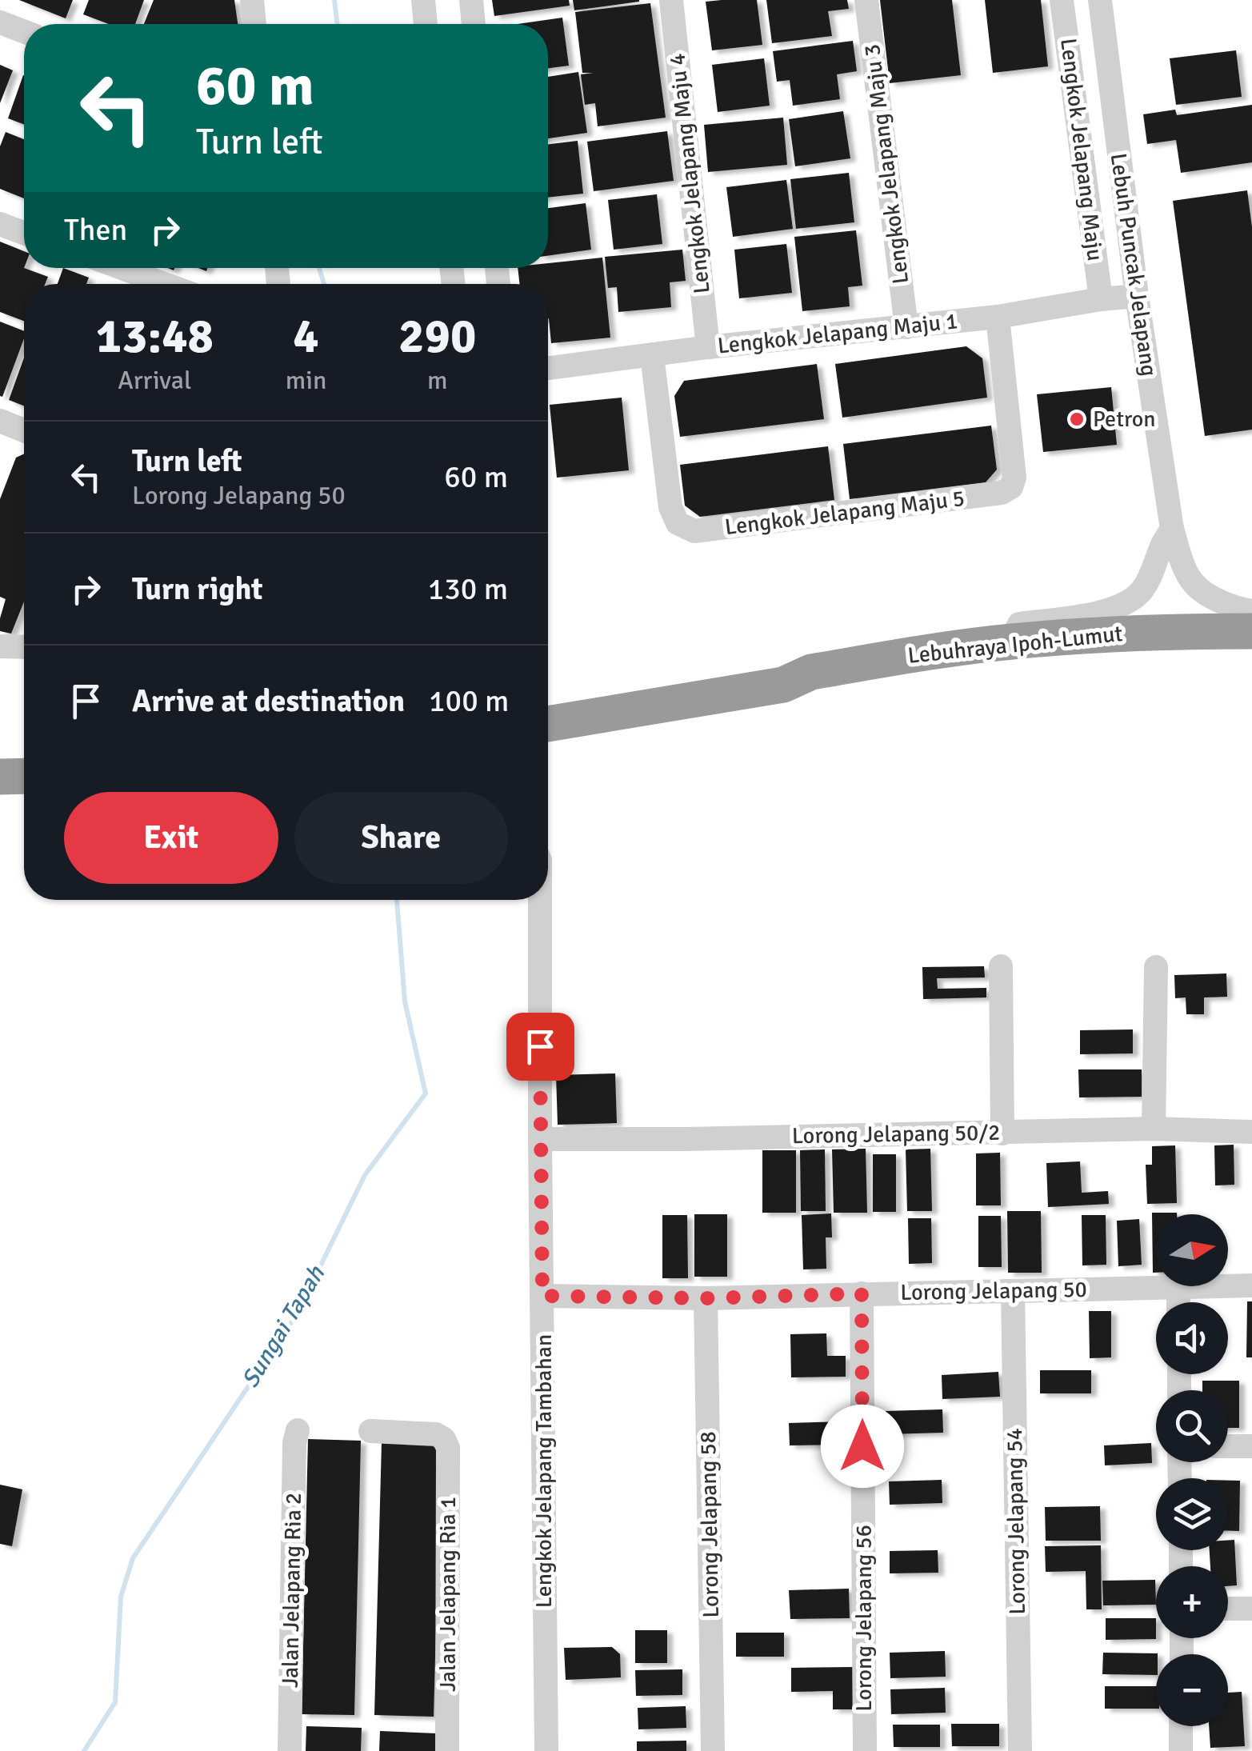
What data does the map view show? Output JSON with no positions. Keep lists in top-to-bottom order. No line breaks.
{"streets":{"highway":["Lebuhraya Ipoh-Lumut"],"street":["Lengkok Jelapang Maju","Lengkok Jelapang Maju 3","Lengkok Jelapang Maju 4","Lebuh Puncak Jelapang","Lengkok Jelapang Maju 1","Lengkok Jelapang Maju 5","Lorong Jelapang 50/2","Lorong Jelapang 50","Lengkok Jelapang Tambahan","Lorong Jelapang 54","Lorong Jelapang 58","Jalan Jelapang Ria 2","Jalan Jelapang Ria 1","Lorong Jelapang 56"]},"crossings":[["Lengkok Jelapang Maju","Lengkok Jelapang Maju 1"],["Lengkok Jelapang Maju 3","Lengkok Jelapang Maju 1"],["Lengkok Jelapang Maju 4","Lengkok Jelapang Maju 1"],["Lebuh Puncak Jelapang","Lengkok Jelapang Maju 1"],["Lengkok Jelapang Maju 1","Lengkok Jelapang Maju 5"],["Lorong Jelapang 50/2","Lengkok Jelapang Tambahan"],["Lorong Jelapang 50","Lengkok Jelapang Tambahan"],["Lorong Jelapang 50","Lorong Jelapang 54"],["Lorong Jelapang 50","Lorong Jelapang 58"],["Lorong Jelapang 50","Lorong Jelapang 56"]],"water":["Sungai Tapah"],"places":["Petron"],"north":"right","page":{"turn":["60 m","Turn left"],"then":"Then","eta":["13:48","Arrival","4","min","290","m"],"list":[{"name":"Turn left","note":"Lorong Jelapang 50","value":"60 m"},{"name":"Turn right","value":"130 m"},{"name":"Arrive at destination","value":"100 m"}],"buttons":["Exit","Share"],"map_buttons":["+","−"]}}
